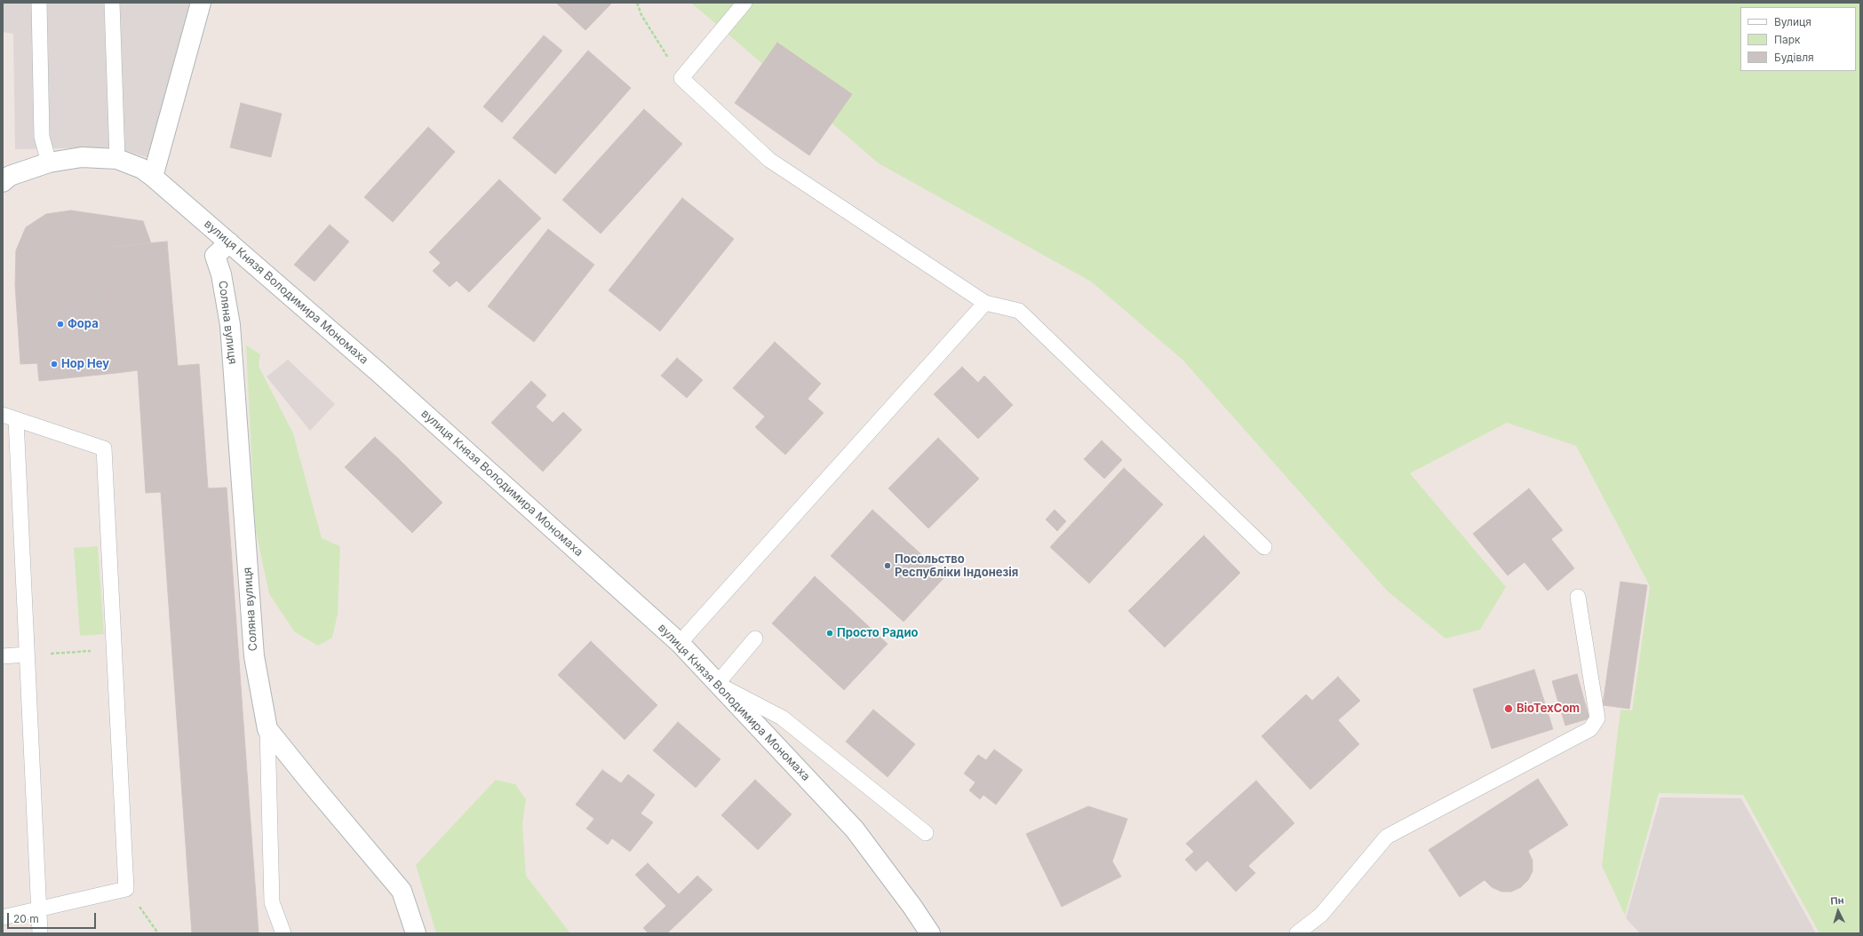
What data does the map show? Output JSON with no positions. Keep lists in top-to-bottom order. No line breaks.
{"streets":{"street":["вулиця Князя Володимира Мономаха","Соляна вулиця"]},"crossings":[["вулиця Князя Володимира Мономаха","Соляна вулиця"]],"places":["Фора","Hop Hey","Посольство Республіки Індонезія","Просто Радио","BioTexCom"],"legend":["Вулиця","Парк","Будівля"],"scale_bar":"20 m","north":"top"}
